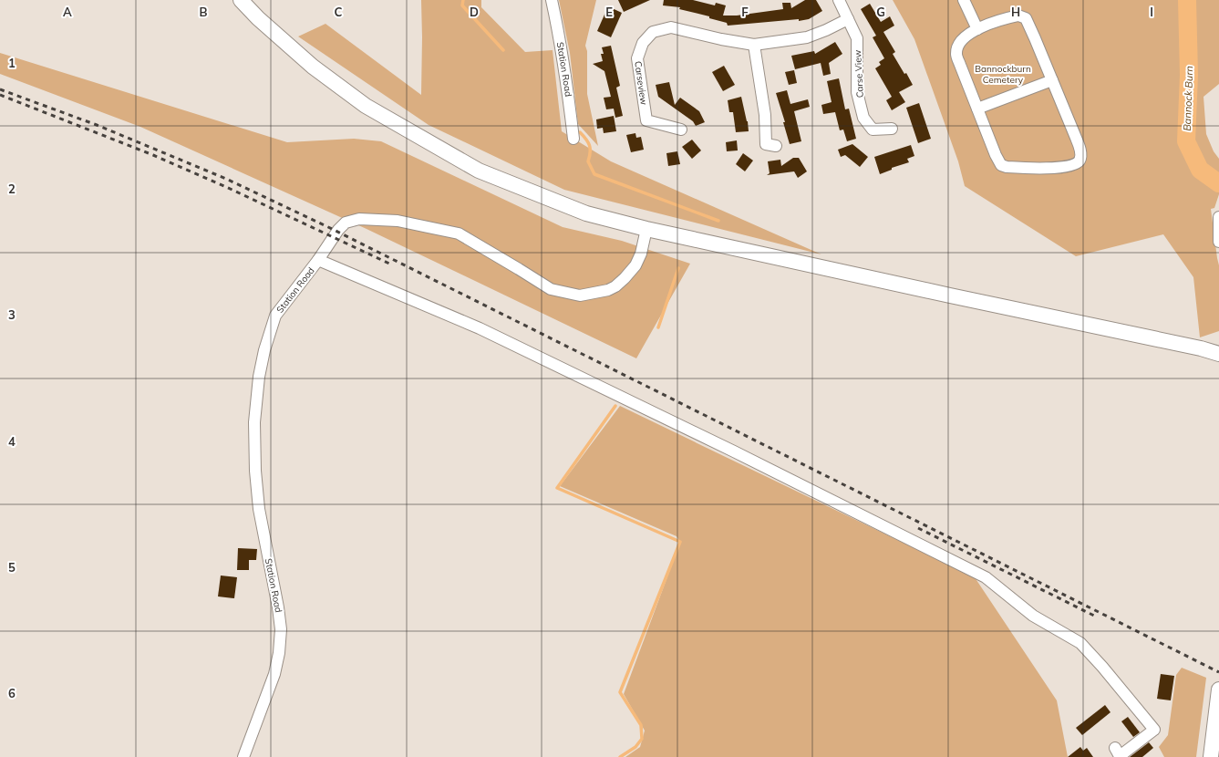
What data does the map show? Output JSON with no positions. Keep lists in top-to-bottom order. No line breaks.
{"streets":{"street":["Station Road","Carse View","Carseview"]},"crossings":[["Carse View","Carseview"]],"water":["Bannock Burn"],"parks":["Bannockburn Cemetery"],"grid":{"columns":["A","B","C","D","E","F","G","H","I"],"rows":["1","2","3","4","5","6"]}}
